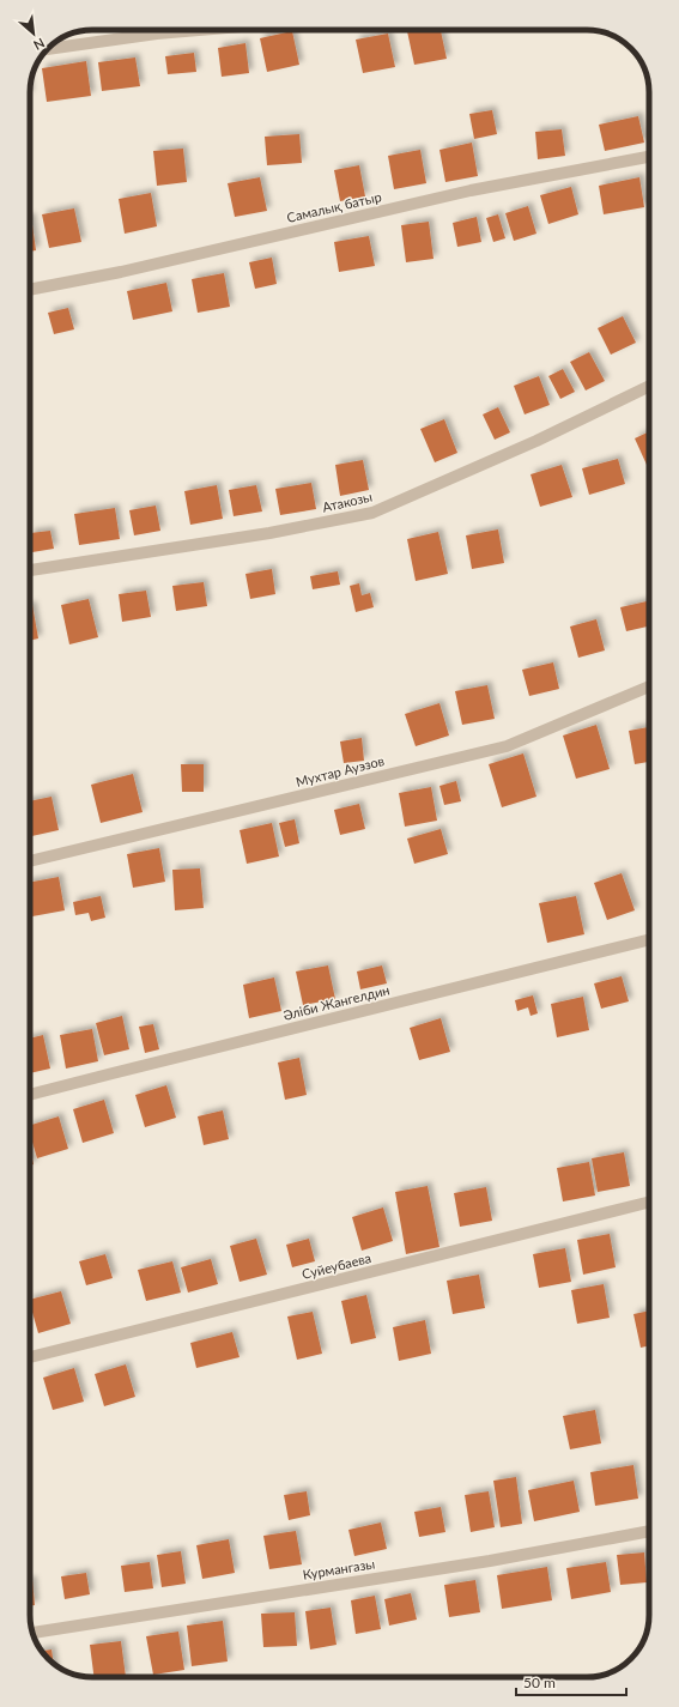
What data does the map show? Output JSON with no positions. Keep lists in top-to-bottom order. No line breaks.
{"streets":{"street":["Самалық батыр","Атакозы","Мухтар Ауэзов","Әліби Жангелдин","Суйеубаева","Курмангазы"]},"scale_bar":"50 m","north":"bottom right"}
